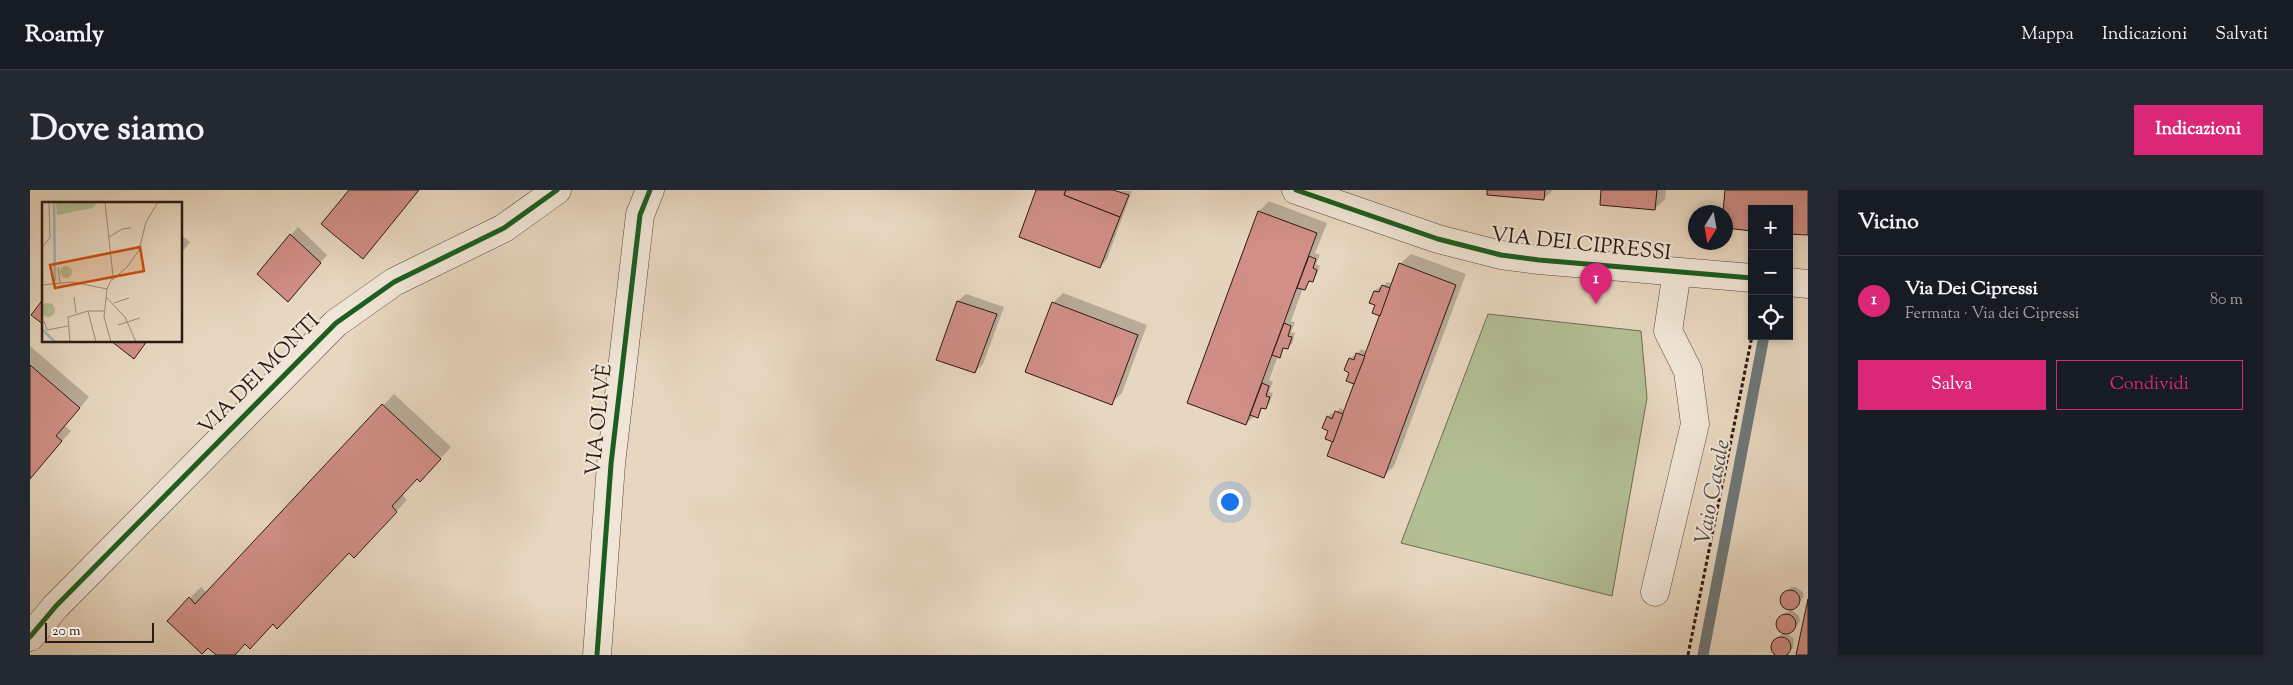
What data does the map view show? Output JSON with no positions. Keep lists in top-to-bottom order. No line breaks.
{"streets":{"street":["VIA DEI CIPRESSI","VIA DEI MONTI","VIA OLIVÈ"]},"water":["Vaio Casale"],"scale_bar":"20 m","north":"bottom","page":{"header":"Roamly","nav":["Mappa","Indicazioni","Salvati"],"title":"Dove siamo","buttons":["Indicazioni",["Salva","Condividi"]],"heading":"Vicino","map_buttons":["+","−"],"list":[{"mark":"1","name":"Via Dei Cipressi","note":"Fermata · Via dei Cipressi","value":"80 m"}],"pins":"1","scale":"20 m"}}
